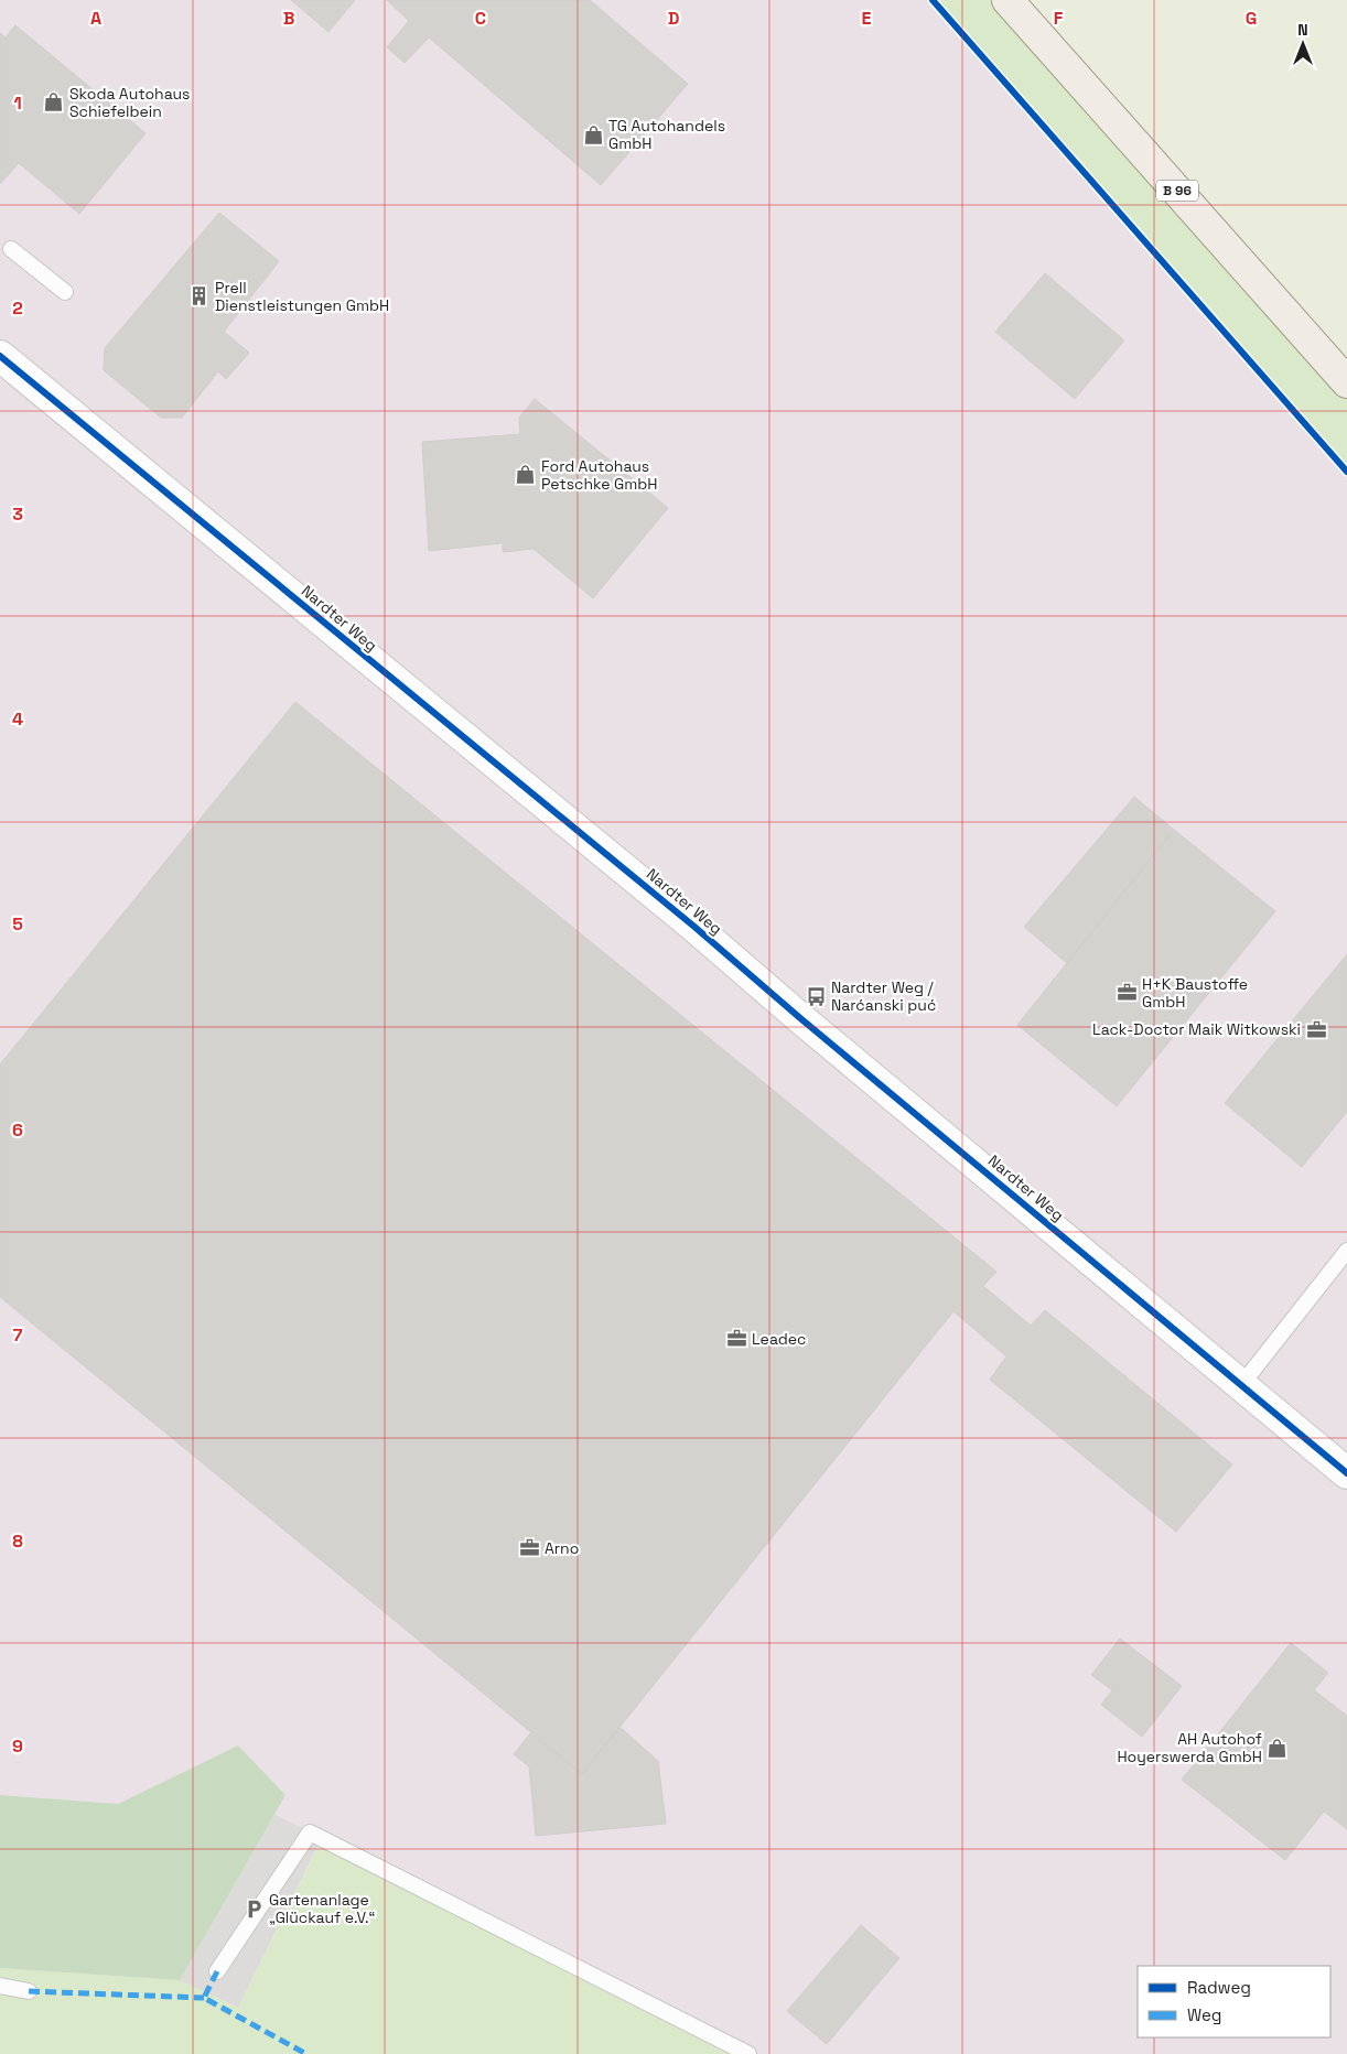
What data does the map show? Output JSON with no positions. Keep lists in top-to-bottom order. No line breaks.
{"streets":{"main road":["B 96"],"street":["Nardter Weg"]},"places":{"shop":["Skoda Autohaus Schiefelbein","TG Autohandels GmbH","Ford Autohaus Petschke GmbH","AH Autohof Hoyerswerda GmbH"],"building":["Prell Dienstleistungen GmbH"],"office":["H+K Baustoffe GmbH","Lack-Doctor Maik Witkowski","Leadec","Arno"],"bus stop":["Nardter Weg / Narćanski puć"],"parking":["Gartenanlage „Glückauf e.V.“"]},"legend":["Radweg","Weg"],"north":"top","grid":{"columns":["A","B","C","D","E","F","G"],"rows":["1","2","3","4","5","6","7","8","9"]}}
